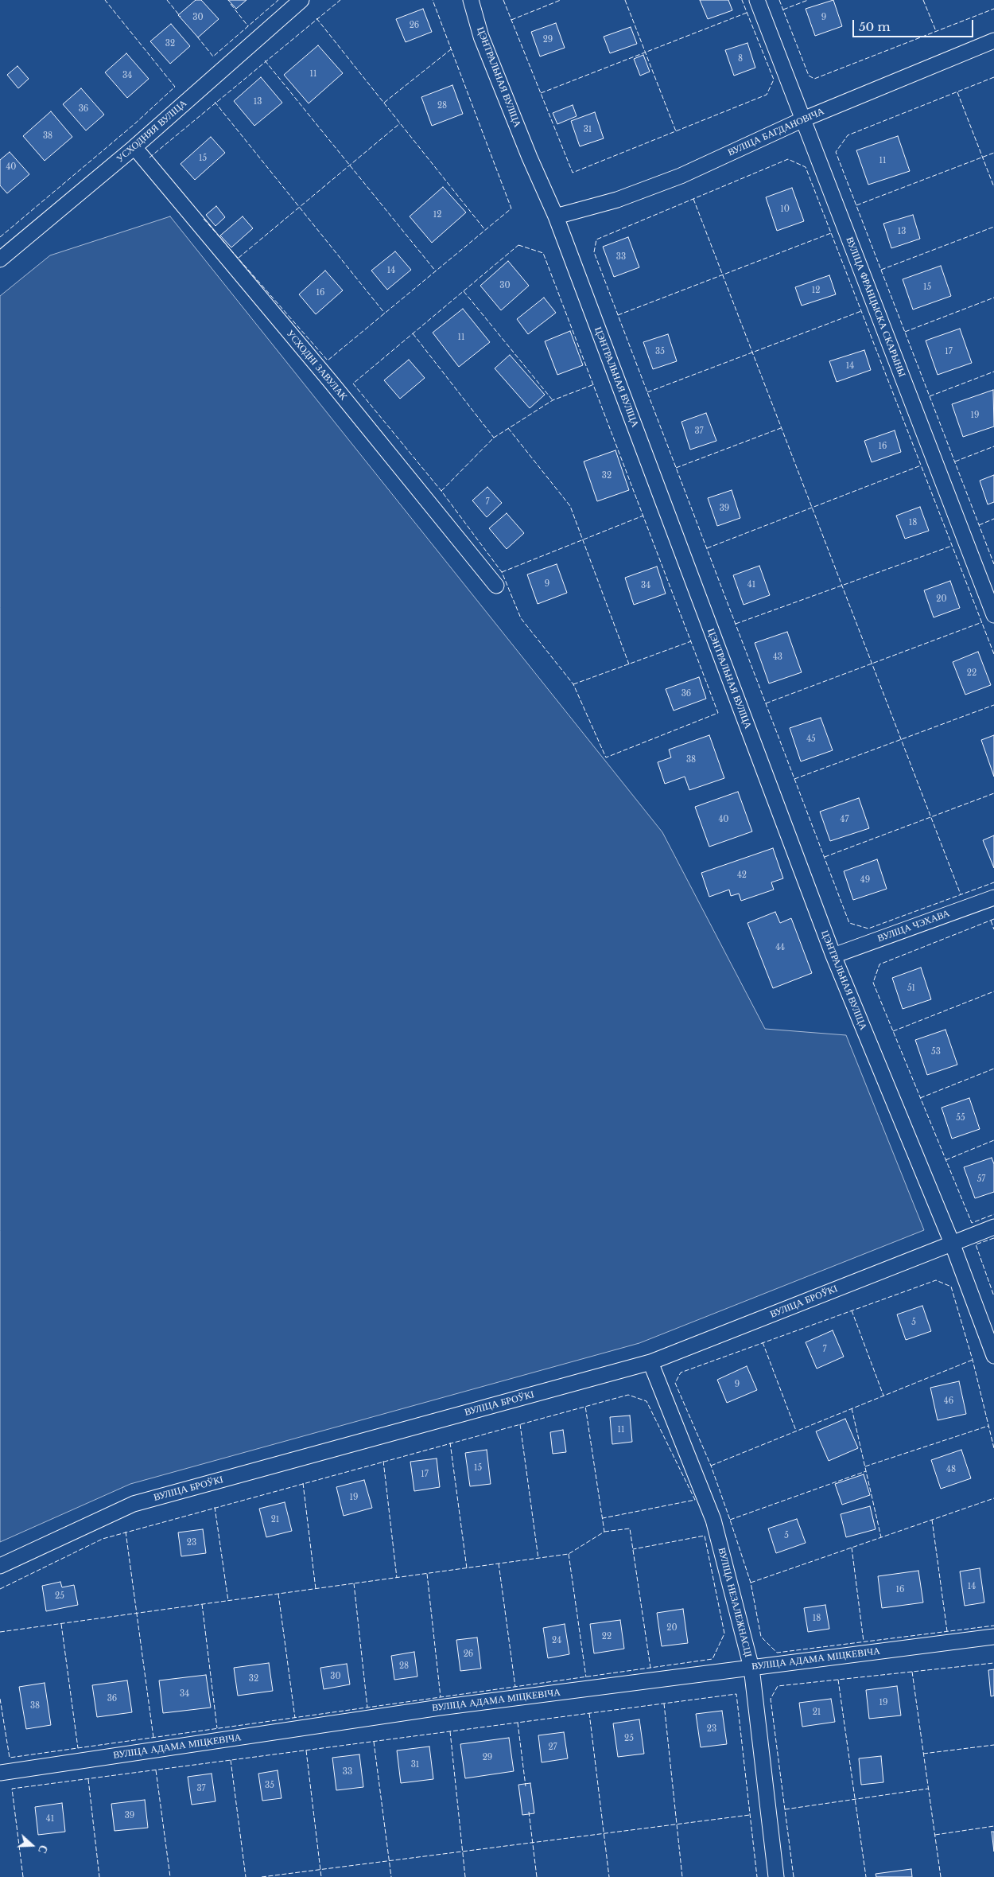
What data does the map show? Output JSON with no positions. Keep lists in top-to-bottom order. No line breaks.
{"streets":{"street":["ЦЭНТРАЛЬНАЯ ВУЛІЦА","УСХОДНЯЯ ВУЛІЦА","ВУЛІЦА БАГДАНОВІЧА","ВУЛІЦА ФРАНЦЫСКА СКАРЫНЫ","УСХОДНІ ЗАВУЛАК","ВУЛІЦА ЧЭХАВА","ВУЛІЦА БРОЎКІ","ВУЛІЦА НЕЗАЛЕЖНАСЦІ","ВУЛІЦА АДАМА МІЦКЕВІЧА"]},"crossings":[["ЦЭНТРАЛЬНАЯ ВУЛІЦА","ВУЛІЦА БАГДАНОВІЧА"],["ЦЭНТРАЛЬНАЯ ВУЛІЦА","ВУЛІЦА ЧЭХАВА"],["ЦЭНТРАЛЬНАЯ ВУЛІЦА","ВУЛІЦА БРОЎКІ"],["УСХОДНЯЯ ВУЛІЦА","УСХОДНІ ЗАВУЛАК"],["ВУЛІЦА БАГДАНОВІЧА","ВУЛІЦА ФРАНЦЫСКА СКАРЫНЫ"],["ВУЛІЦА БРОЎКІ","ВУЛІЦА НЕЗАЛЕЖНАСЦІ"],["ВУЛІЦА НЕЗАЛЕЖНАСЦІ","ВУЛІЦА АДАМА МІЦКЕВІЧА"]],"house_numbers":["30","9","26","29","32","8","11","34","13","28","36","31","38","15","11","40","10","12","13","33","14","30","15","12","16","11","35","17","14","19","37","16","32","7","39","18","9","41","34","20","43","22","36","45","38","40","47","42","49","44","51","53","55","57","5","7","9","46","11","15","48","17","19","21","5","23","14","16","25","18","20","22","24","26","28","30","32","34","36","19","38","21","23","25","27","29","31","33","35","37","39","41"],"scale_bar":"50 m","north":"right"}
